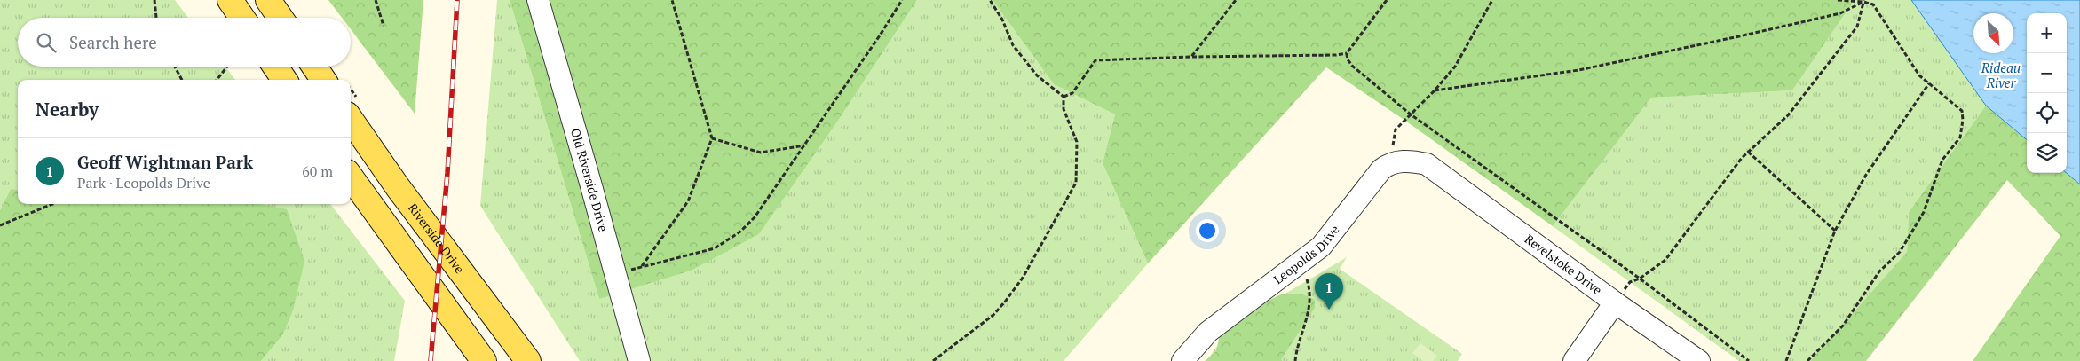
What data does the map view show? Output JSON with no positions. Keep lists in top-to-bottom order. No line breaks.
{"streets":{"main road":["Riverside Drive"],"street":["Old Riverside Drive","Leopolds Drive","Revelstoke Drive"]},"crossings":[["Leopolds Drive","Revelstoke Drive"]],"water":["Rideau River"],"north":"bottom right","page":{"map_buttons":["+","−"],"search":"Search here","heading":"Nearby","list":[{"mark":"1","name":"Geoff Wightman Park","note":"Park · Leopolds Drive","value":"60 m"}],"pins":"1"}}
